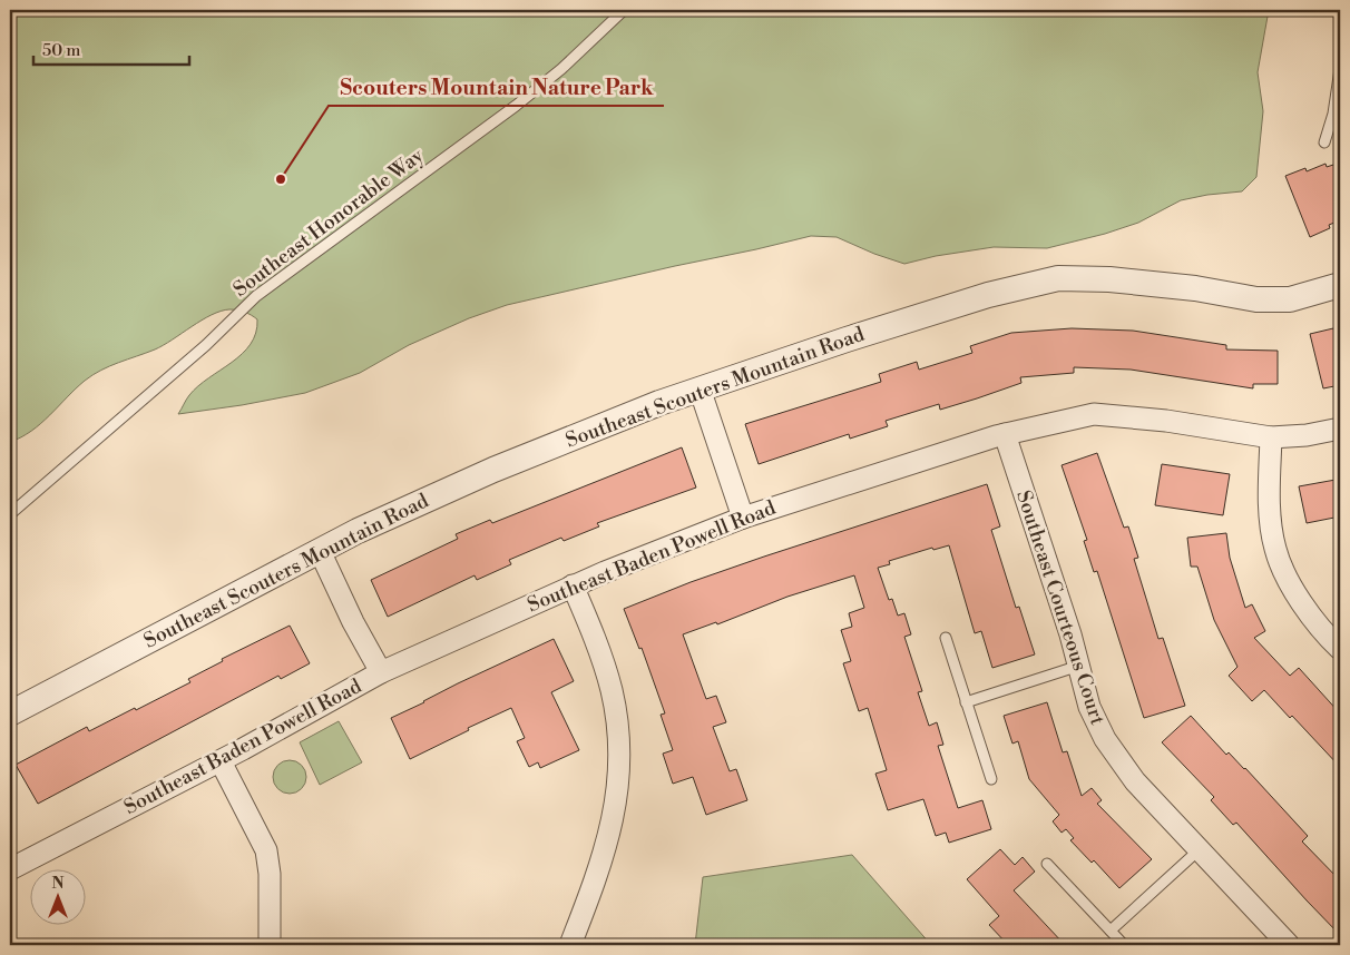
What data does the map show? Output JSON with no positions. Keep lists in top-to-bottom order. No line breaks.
{"streets":{"street":["Southeast Scouters Mountain Road","Southeast Baden Powell Road","Southeast Courteous Court"],"lane":["Southeast Honorable Way"]},"crossings":[["Southeast Baden Powell Road","Southeast Courteous Court"]],"places":["Scouters Mountain Nature Park"],"scale_bar":"50 m","north":"top"}
